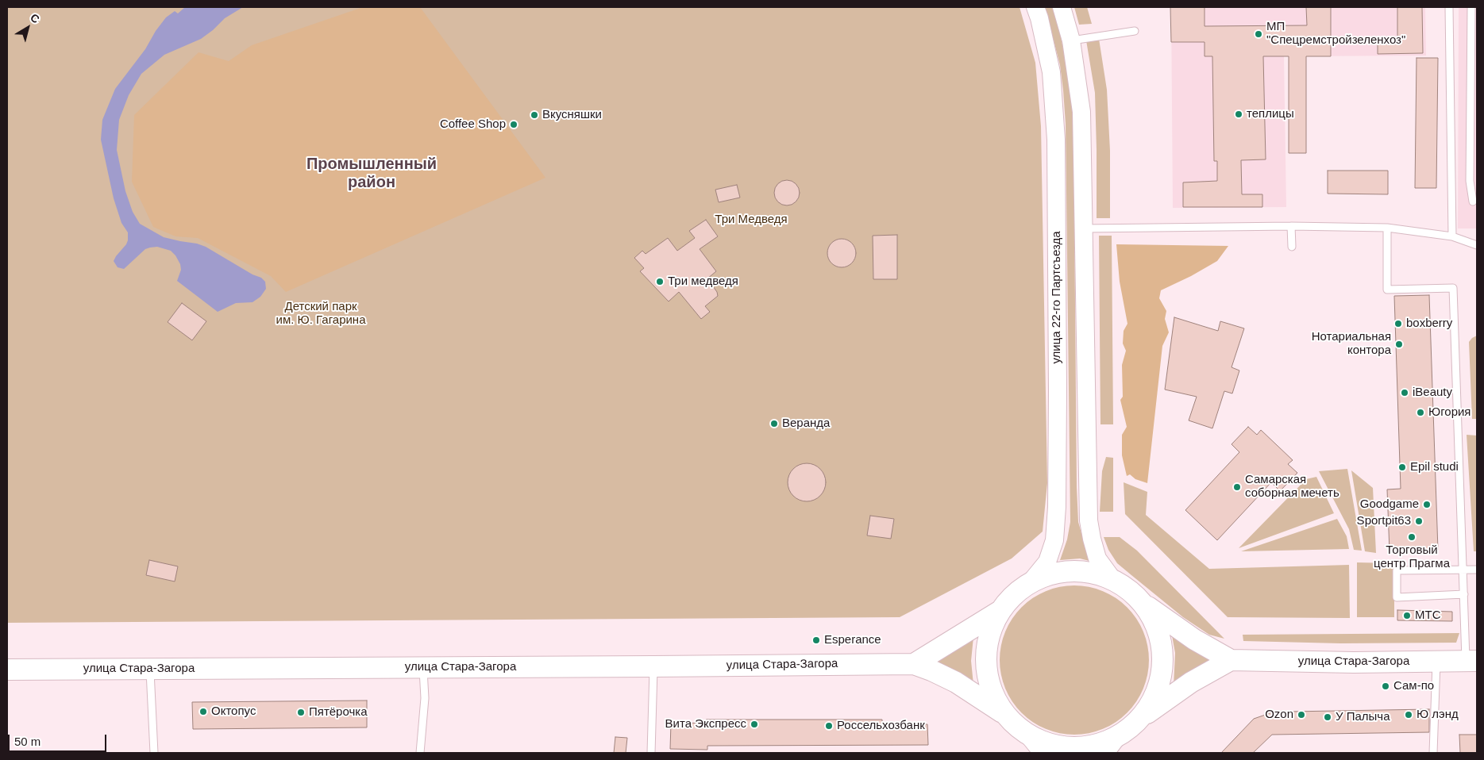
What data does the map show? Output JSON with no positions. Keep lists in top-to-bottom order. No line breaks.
{"streets":{"main road":["улица Стара-Загора"],"street":["улица 22-го Партсъезда"]},"crossings":[["улица 22-го Партсъезда","улица Стара-Загора"]],"districts":["Промышленный район"],"parks":["Три Медведя","Детский парк им. Ю. Гагарина"],"places":["МП \"Спецремстройзеленхоз\"","теплицы","Вкусняшки","Coffee Shop","Три медведя","boxberry","Нотариальная контора","iBeauty","Югория","Веранда","Epil studi","Самарская соборная мечеть","Goodgame","Sportpit63","Торговый центр Прагма","МТС","Esperance","Сам-по","Октопус","Пятёрочка","Ozon","Ю лэнд","У Палыча","Вита Экспресс","Россельхозбанк"],"scale_bar":"50 m","north":"top right"}
